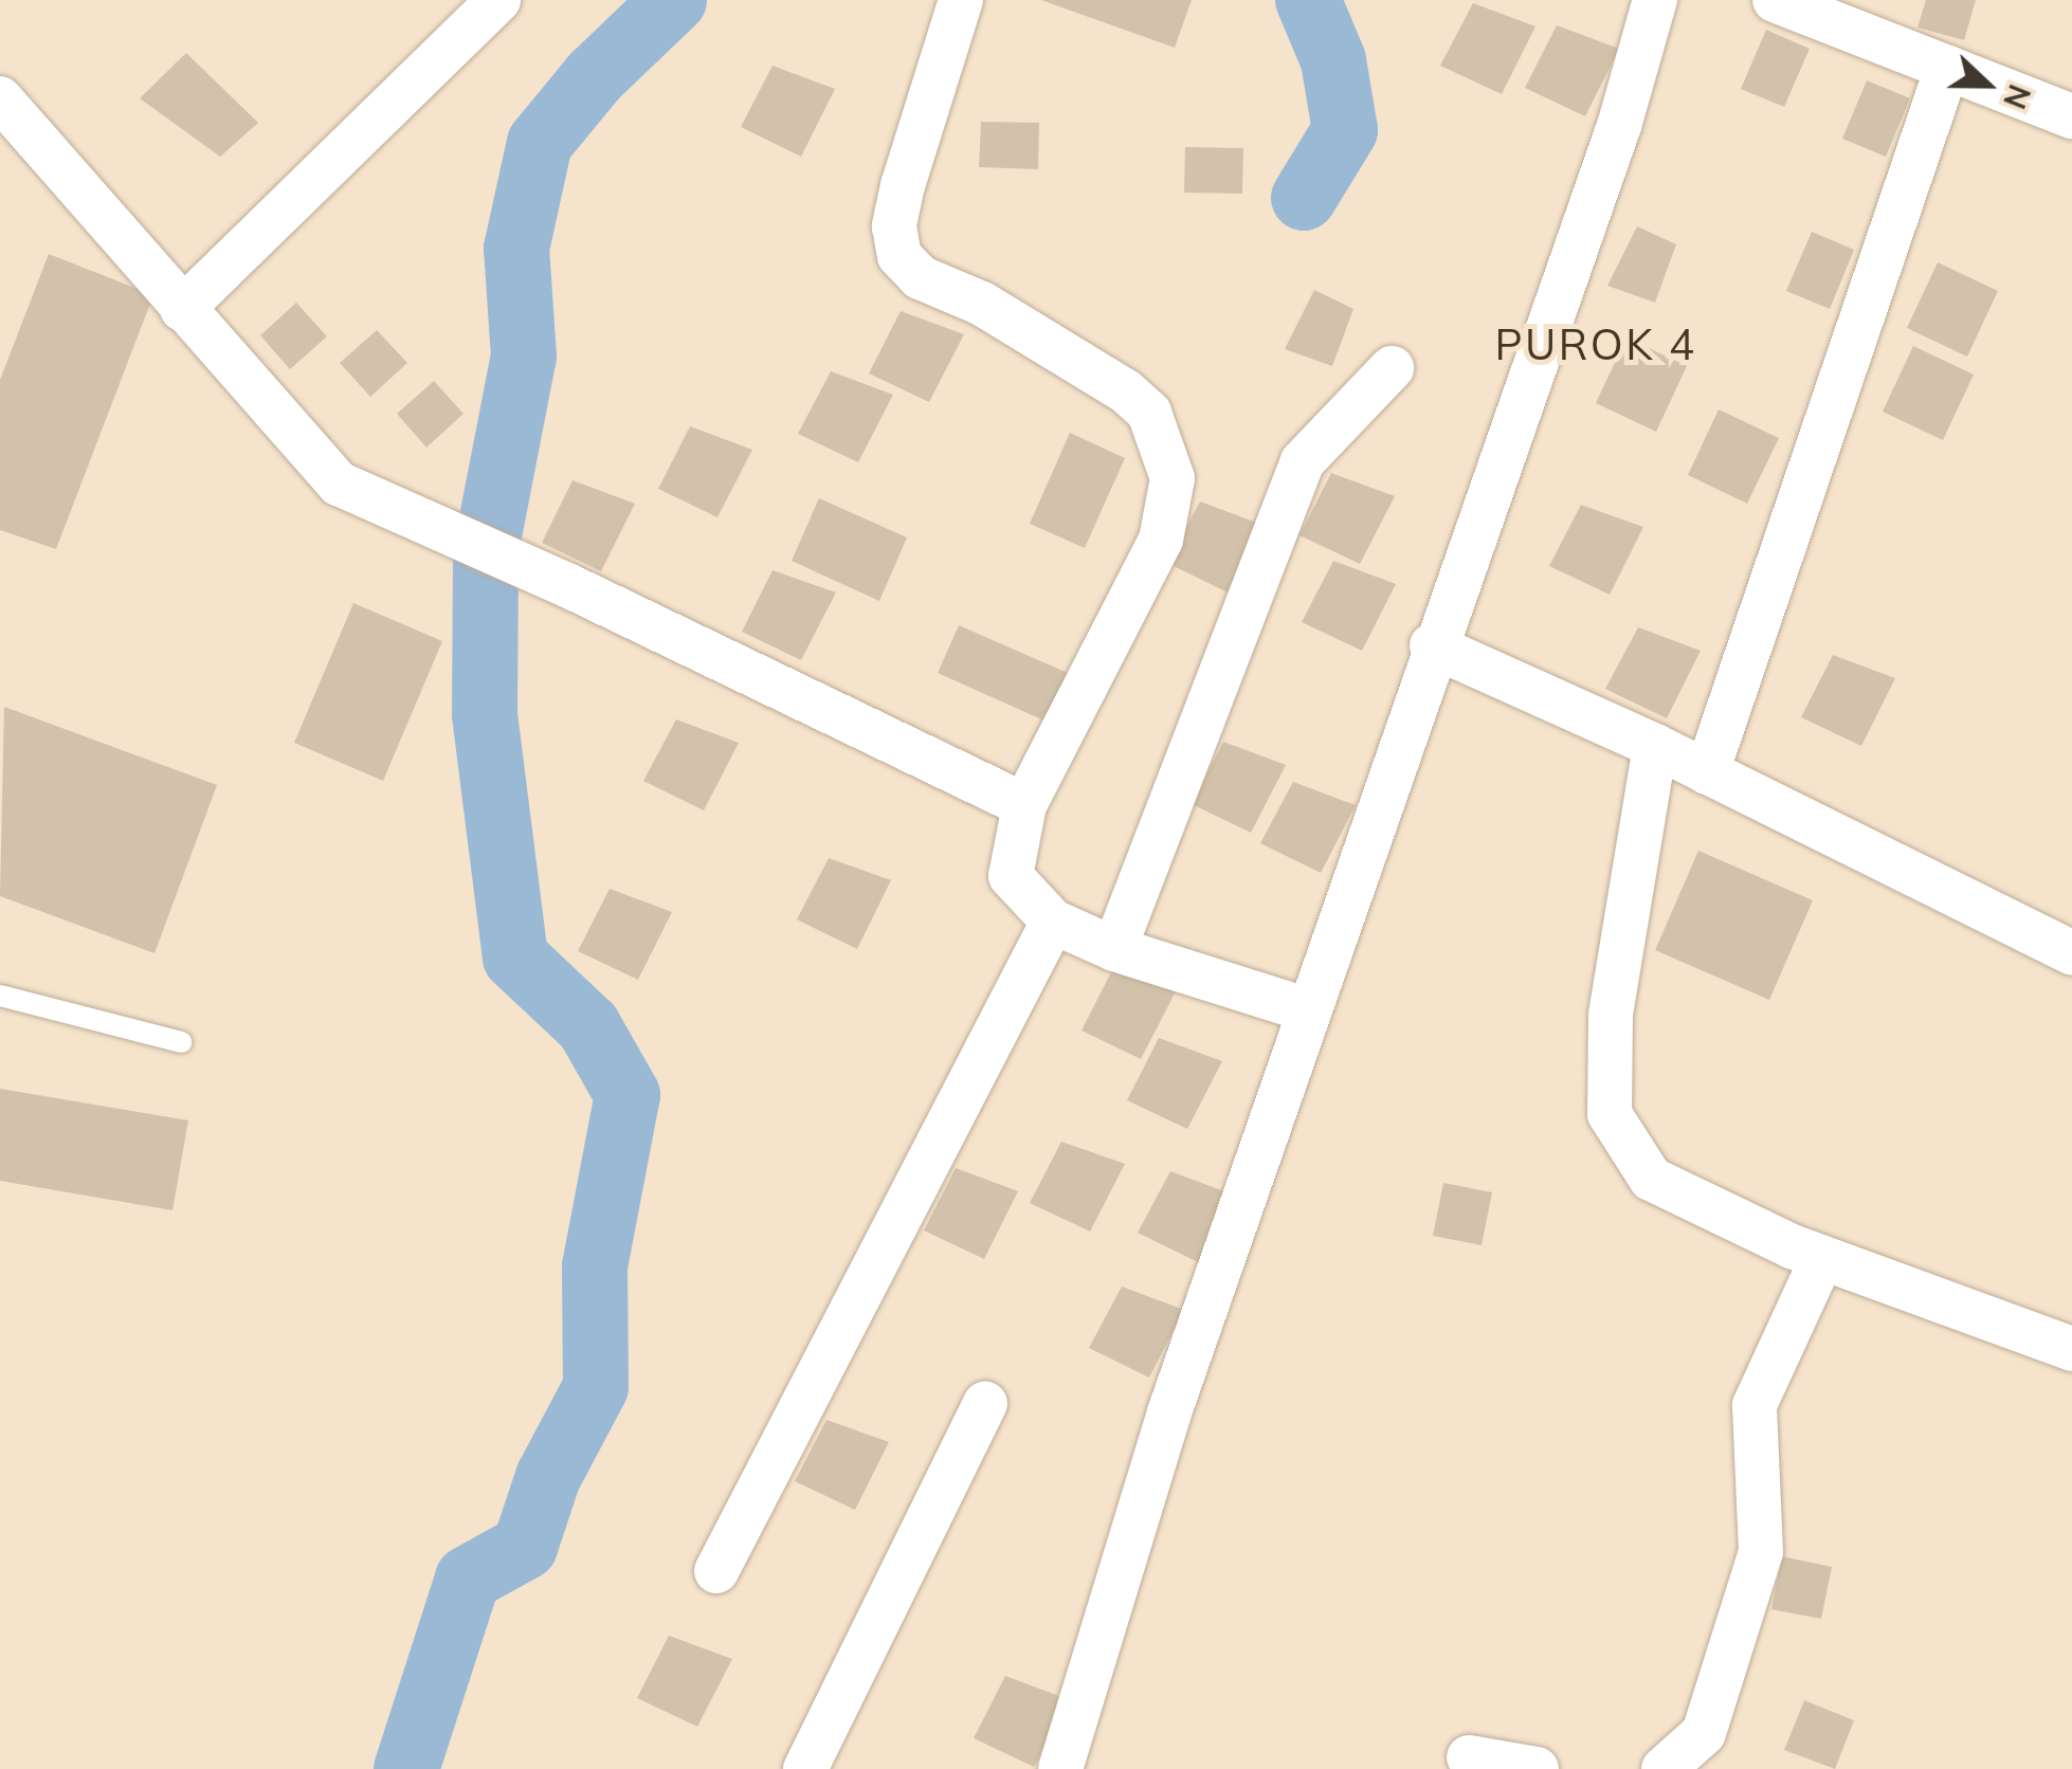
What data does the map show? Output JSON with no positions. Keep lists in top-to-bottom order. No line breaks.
{"districts":["PUROK 4"],"north":"right"}
